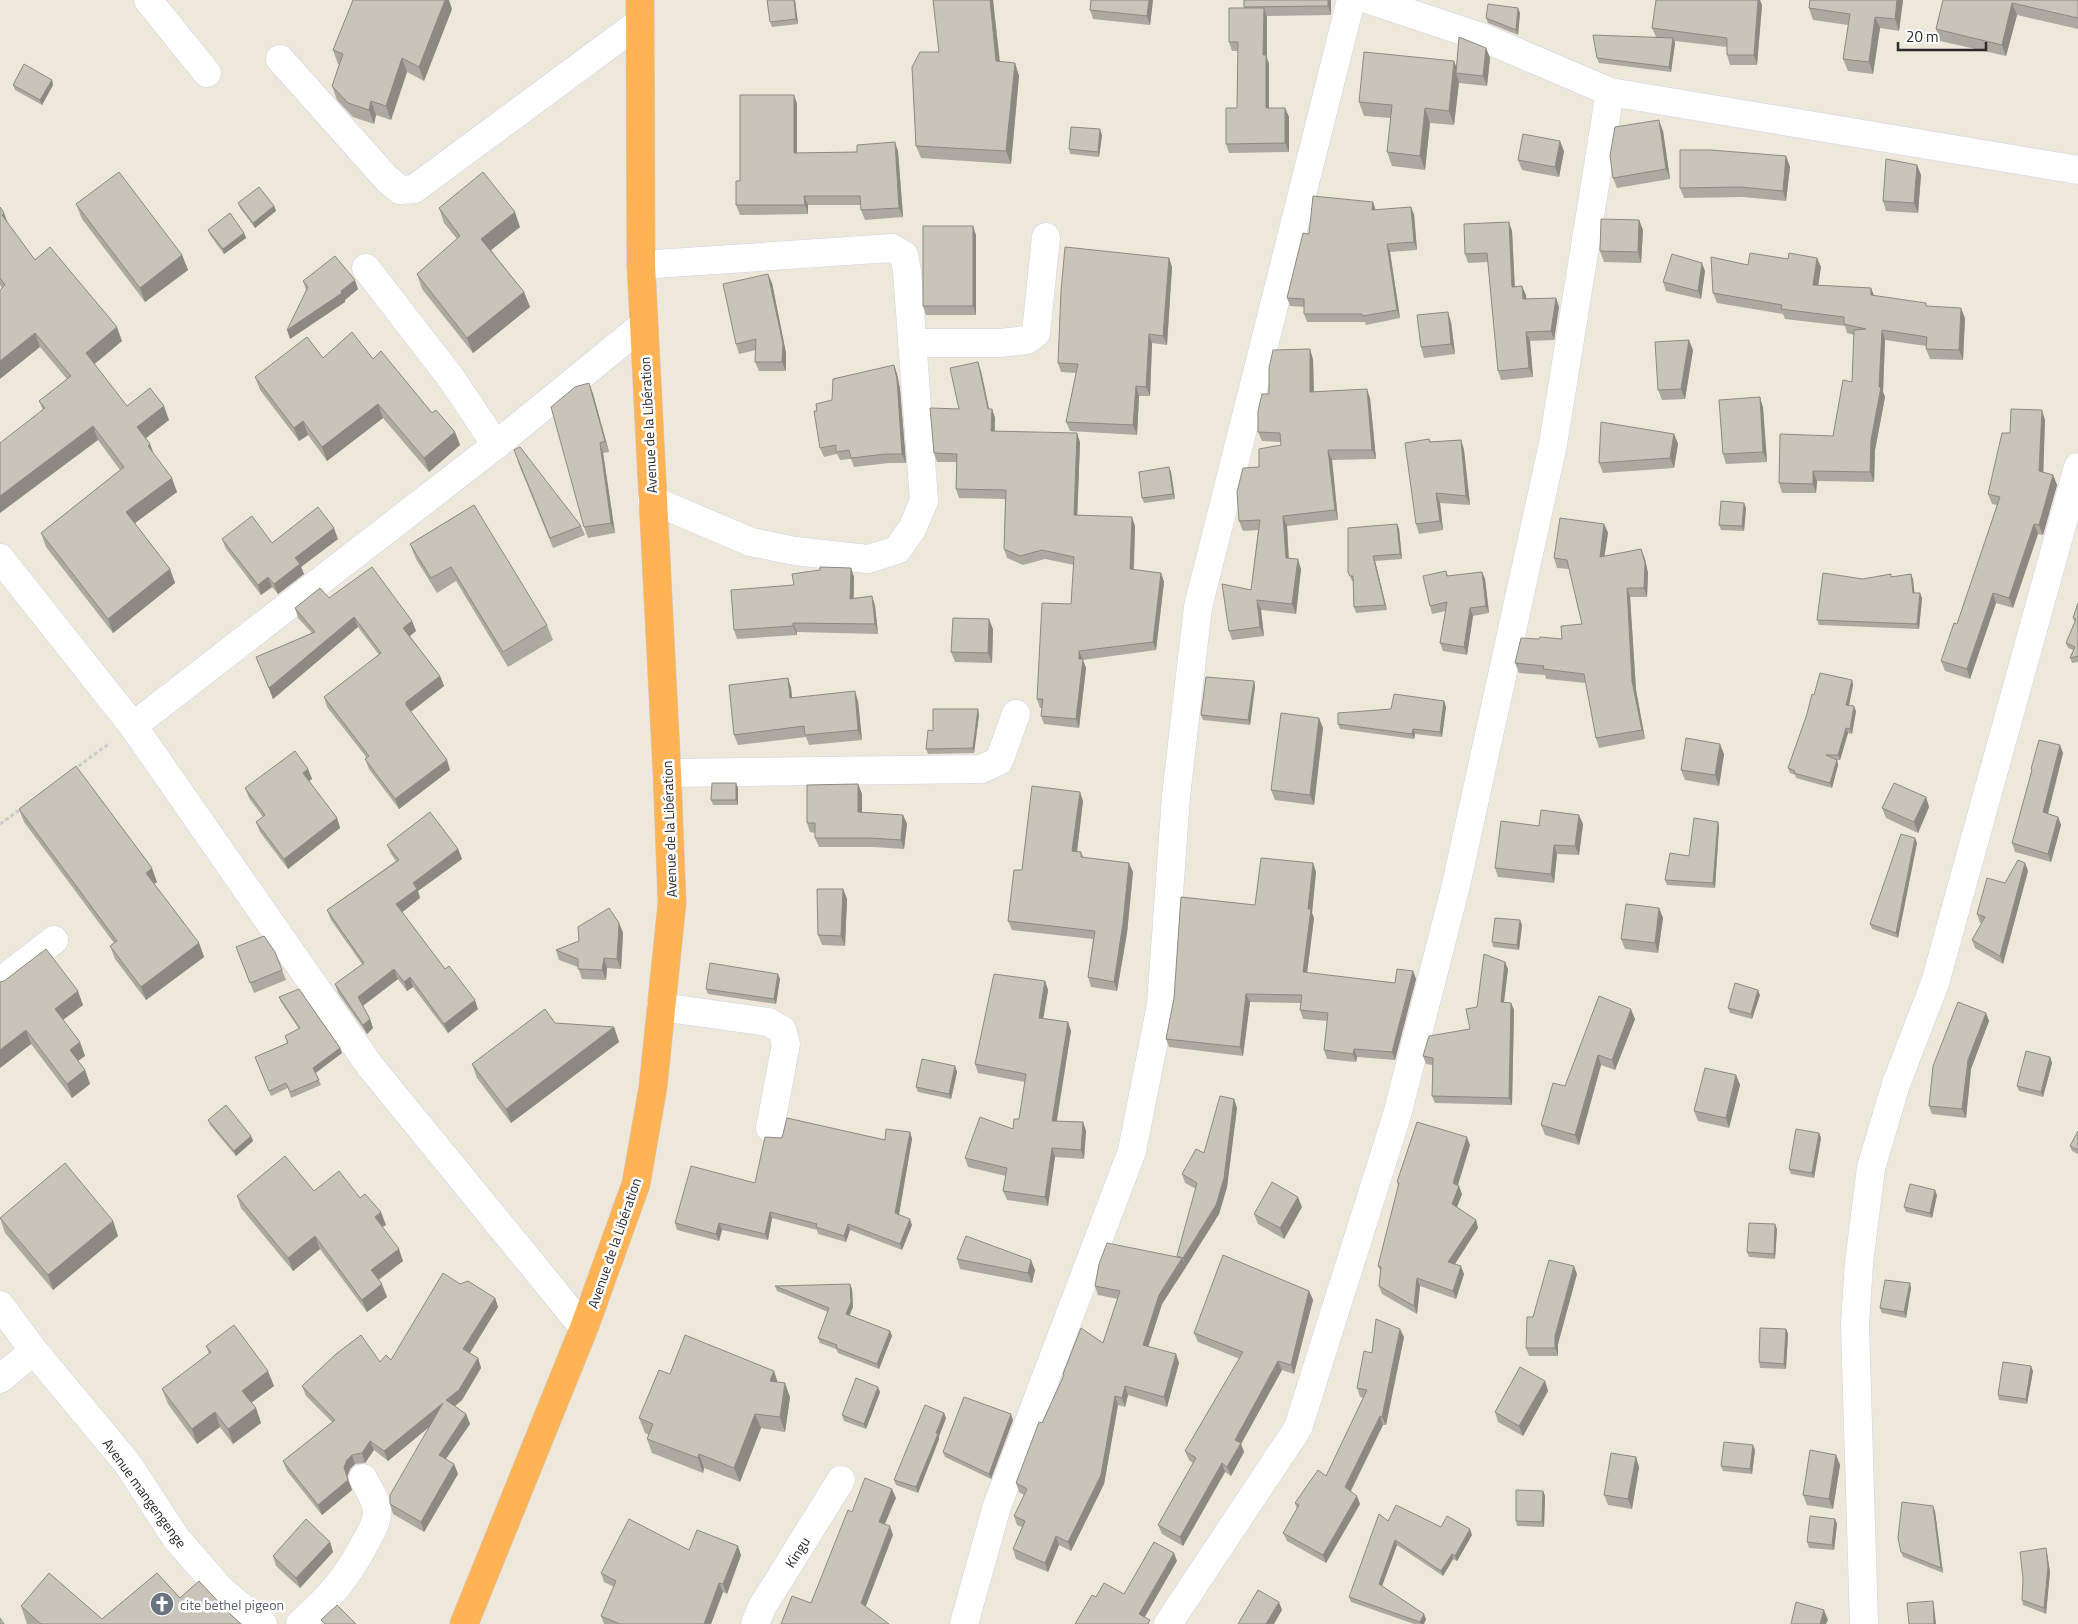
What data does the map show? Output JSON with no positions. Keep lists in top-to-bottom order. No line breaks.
{"streets":{"highway":["Avenue de la Libération"],"street":["Avenue mangengenge","Kingu"]},"places":{"church":["cite bethel pigeon"]},"scale_bar":"20 m"}
